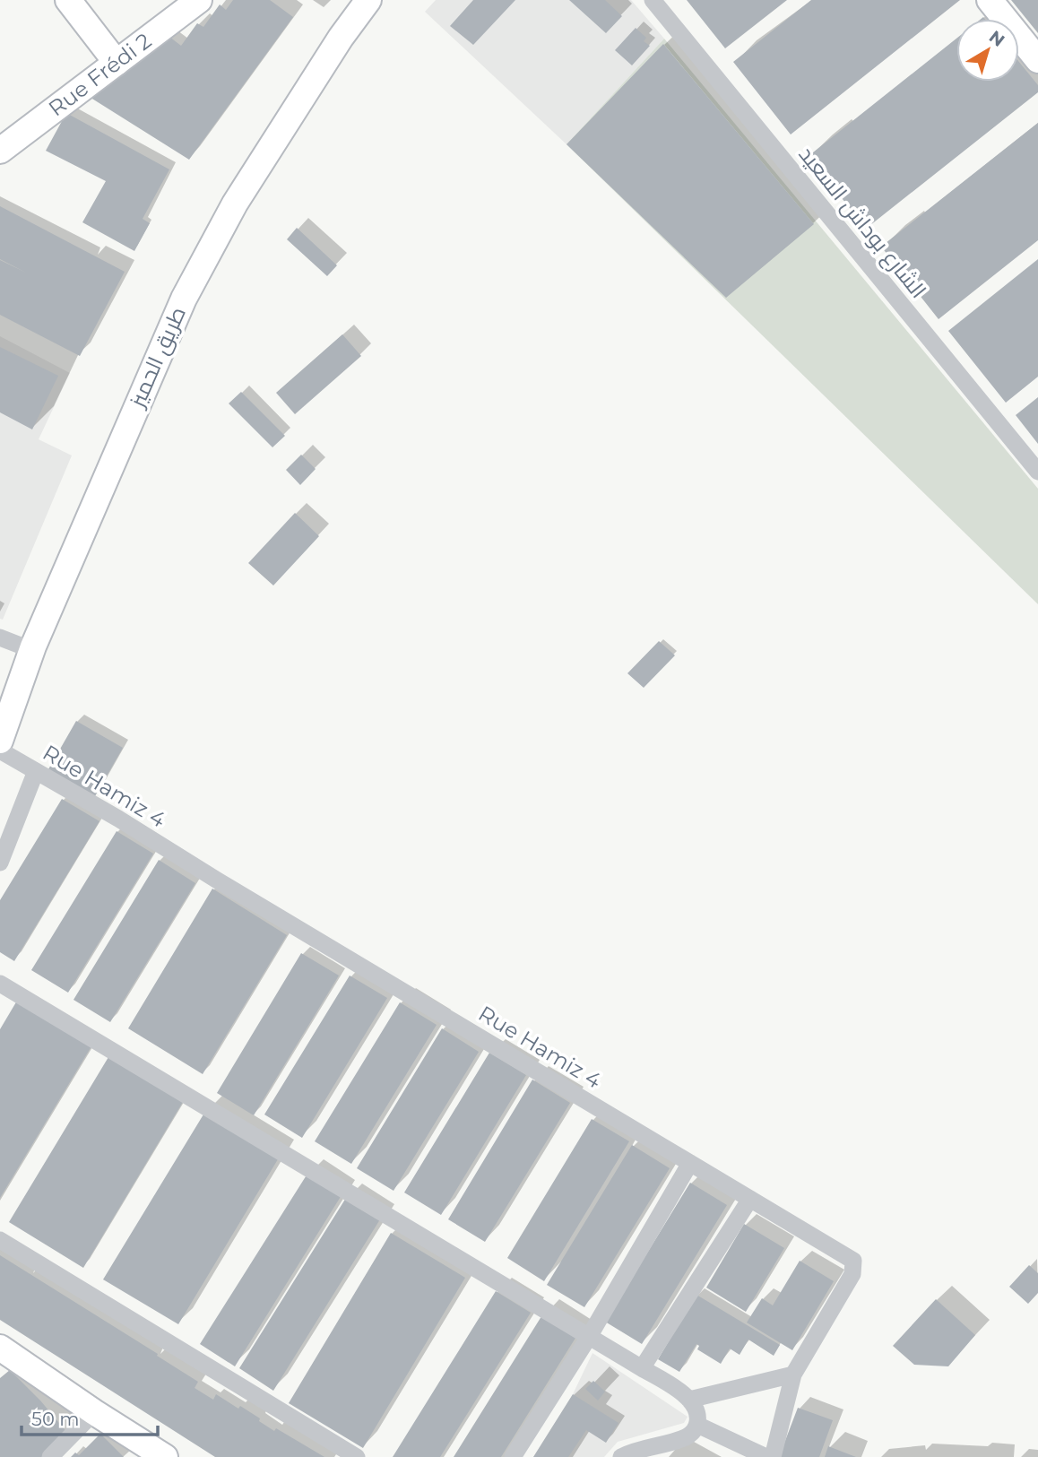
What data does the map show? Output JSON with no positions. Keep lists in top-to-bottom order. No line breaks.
{"streets":{"main road":["Rue Frédi 2","طريق الحميز"],"street":["الشارع بوداش السعيد","Rue Hamiz 4"]},"scale_bar":"50 m","north":"top right"}
